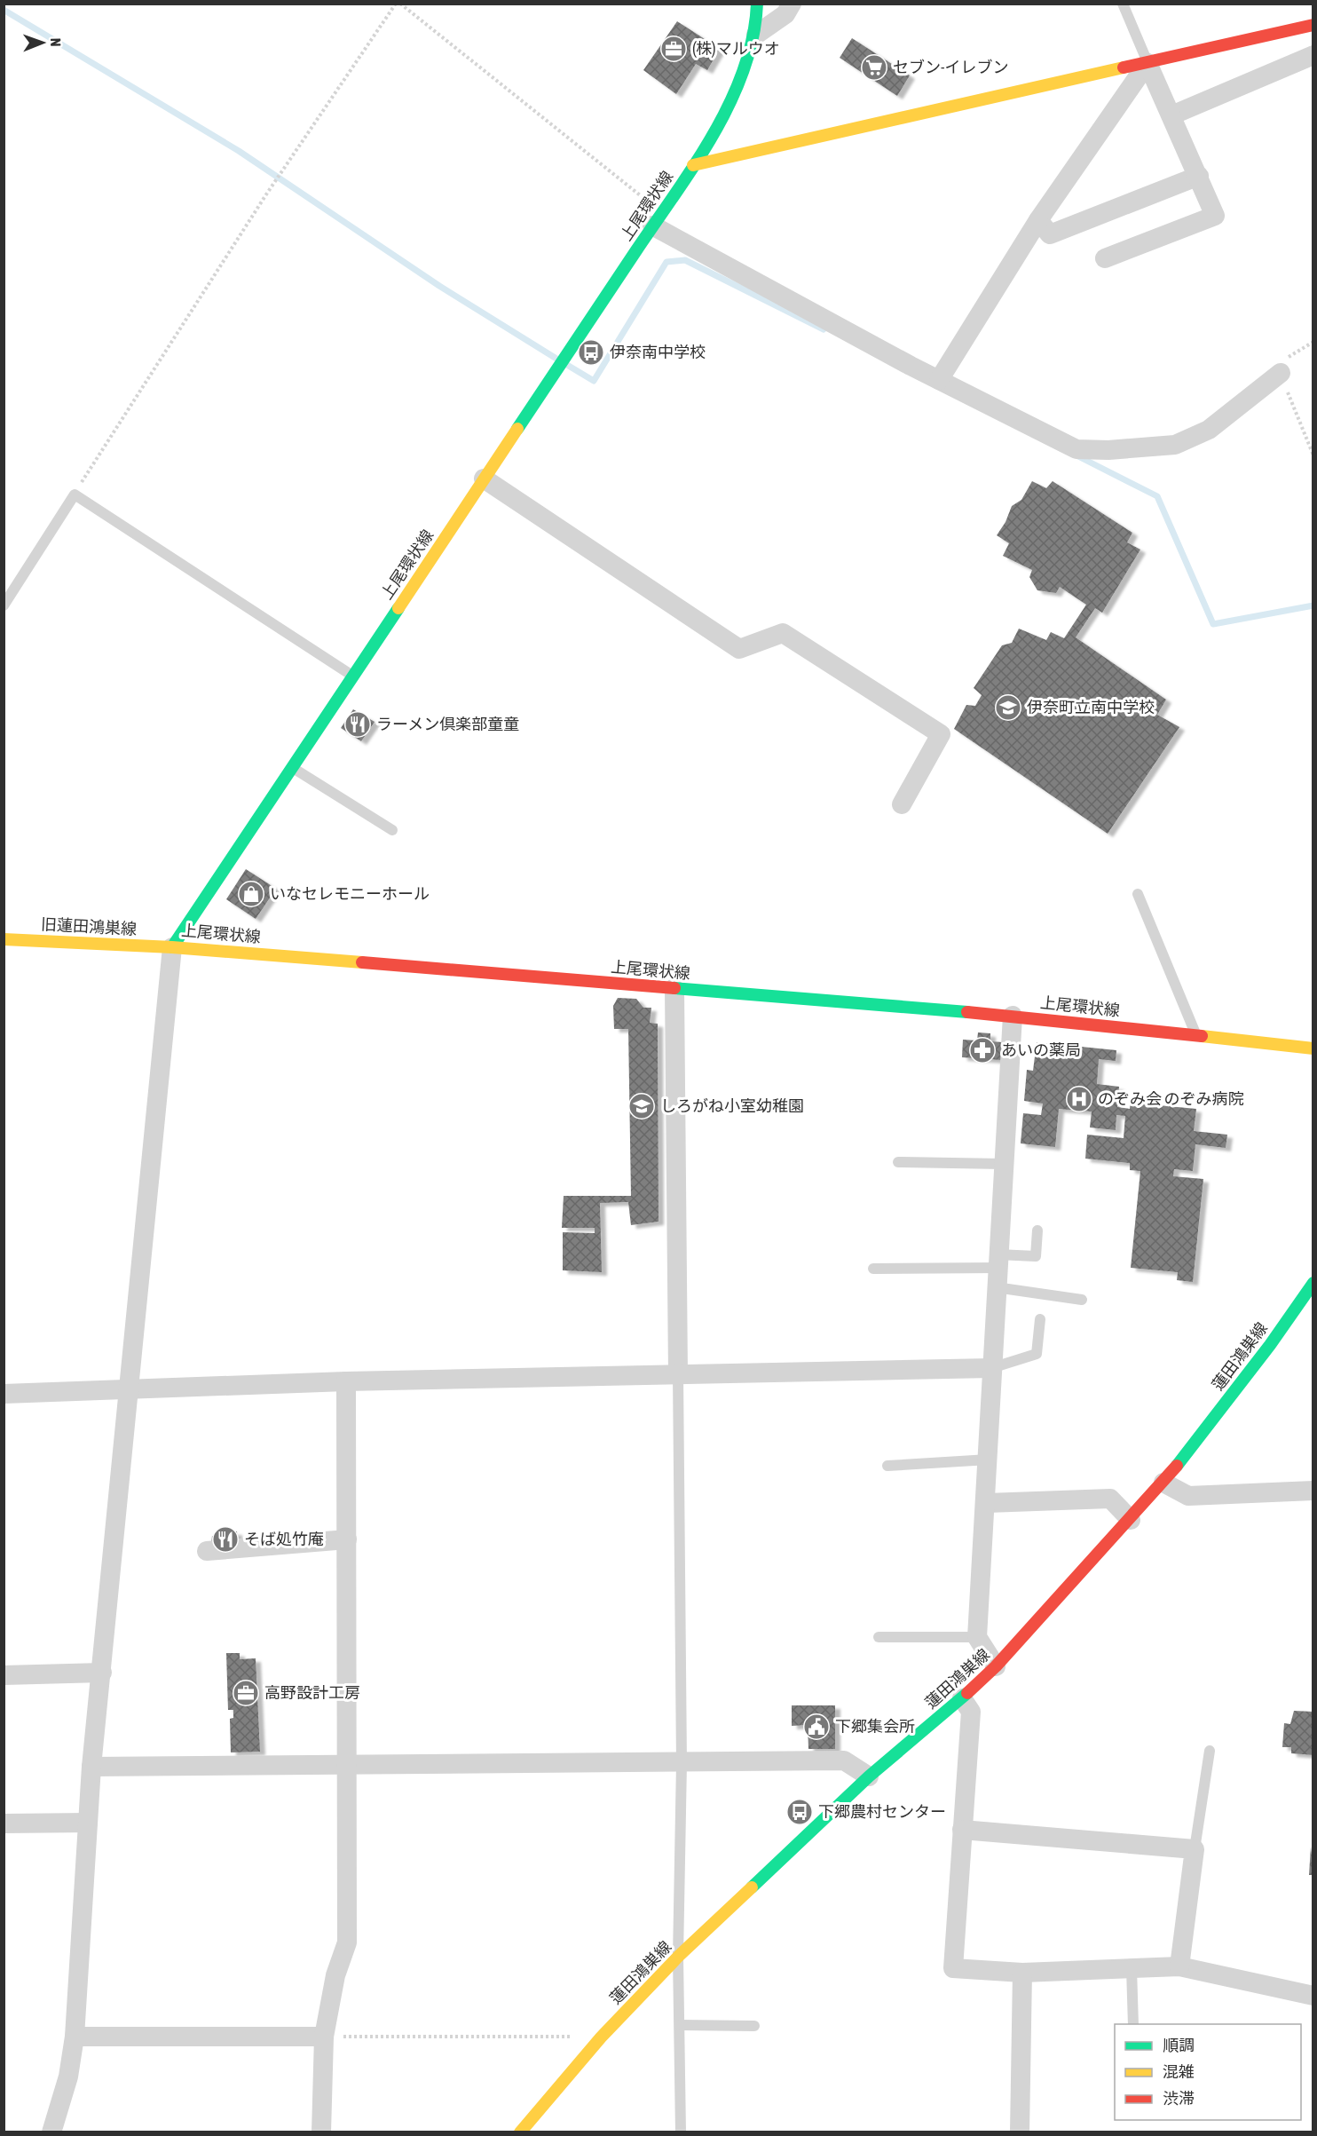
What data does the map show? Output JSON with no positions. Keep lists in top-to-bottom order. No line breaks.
{"streets":{"main road":["上尾環状線","旧蓮田鴻巣線","蓮田鴻巣線"]},"crossings":[["上尾環状線","旧蓮田鴻巣線"]],"places":{"office":["(株)マルウオ","高野設計工房"],"supermarket":["セブン-イレブン"],"bus stop":["伊奈南中学校","下郷農村センター"],"school or university":["伊奈町立南中学校","しろがね小室幼稚園"],"restaurant":["ラーメン倶楽部童童","そば処竹庵"],"shop":["いなセレモニーホール"],"pharmacy":["あいの薬局"],"hospital":["のぞみ会 のぞみ病院"],"public building":["下郷集会所"]},"legend":["順調","混雑","渋滞"],"north":"right"}
